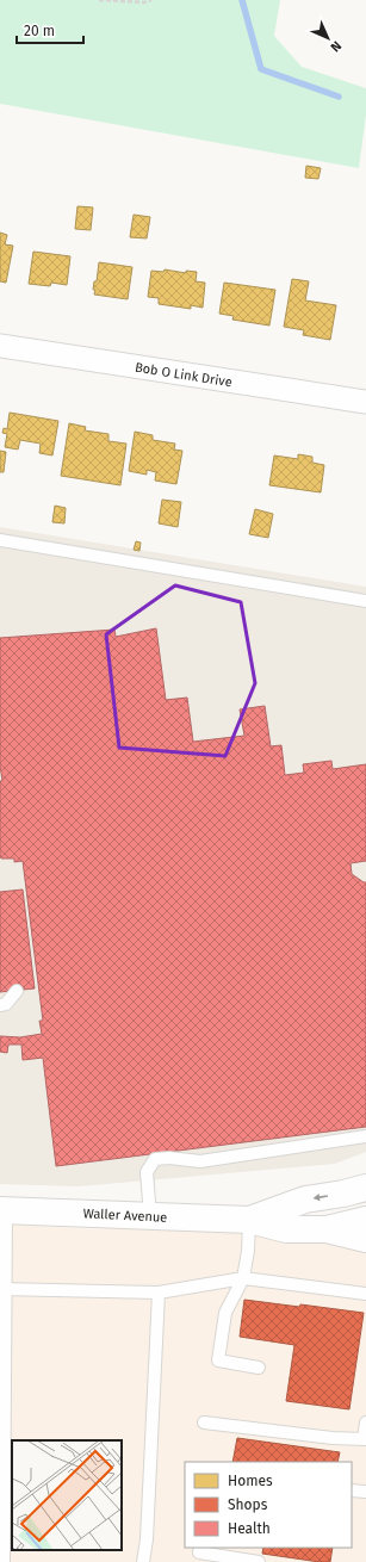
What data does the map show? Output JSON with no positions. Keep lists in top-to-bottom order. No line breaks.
{"streets":{"main road":["Waller Avenue"],"street":["Bob O Link Drive"]},"legend":["Homes","Shops","Health"],"scale_bar":"20 m","north":"bottom right"}
